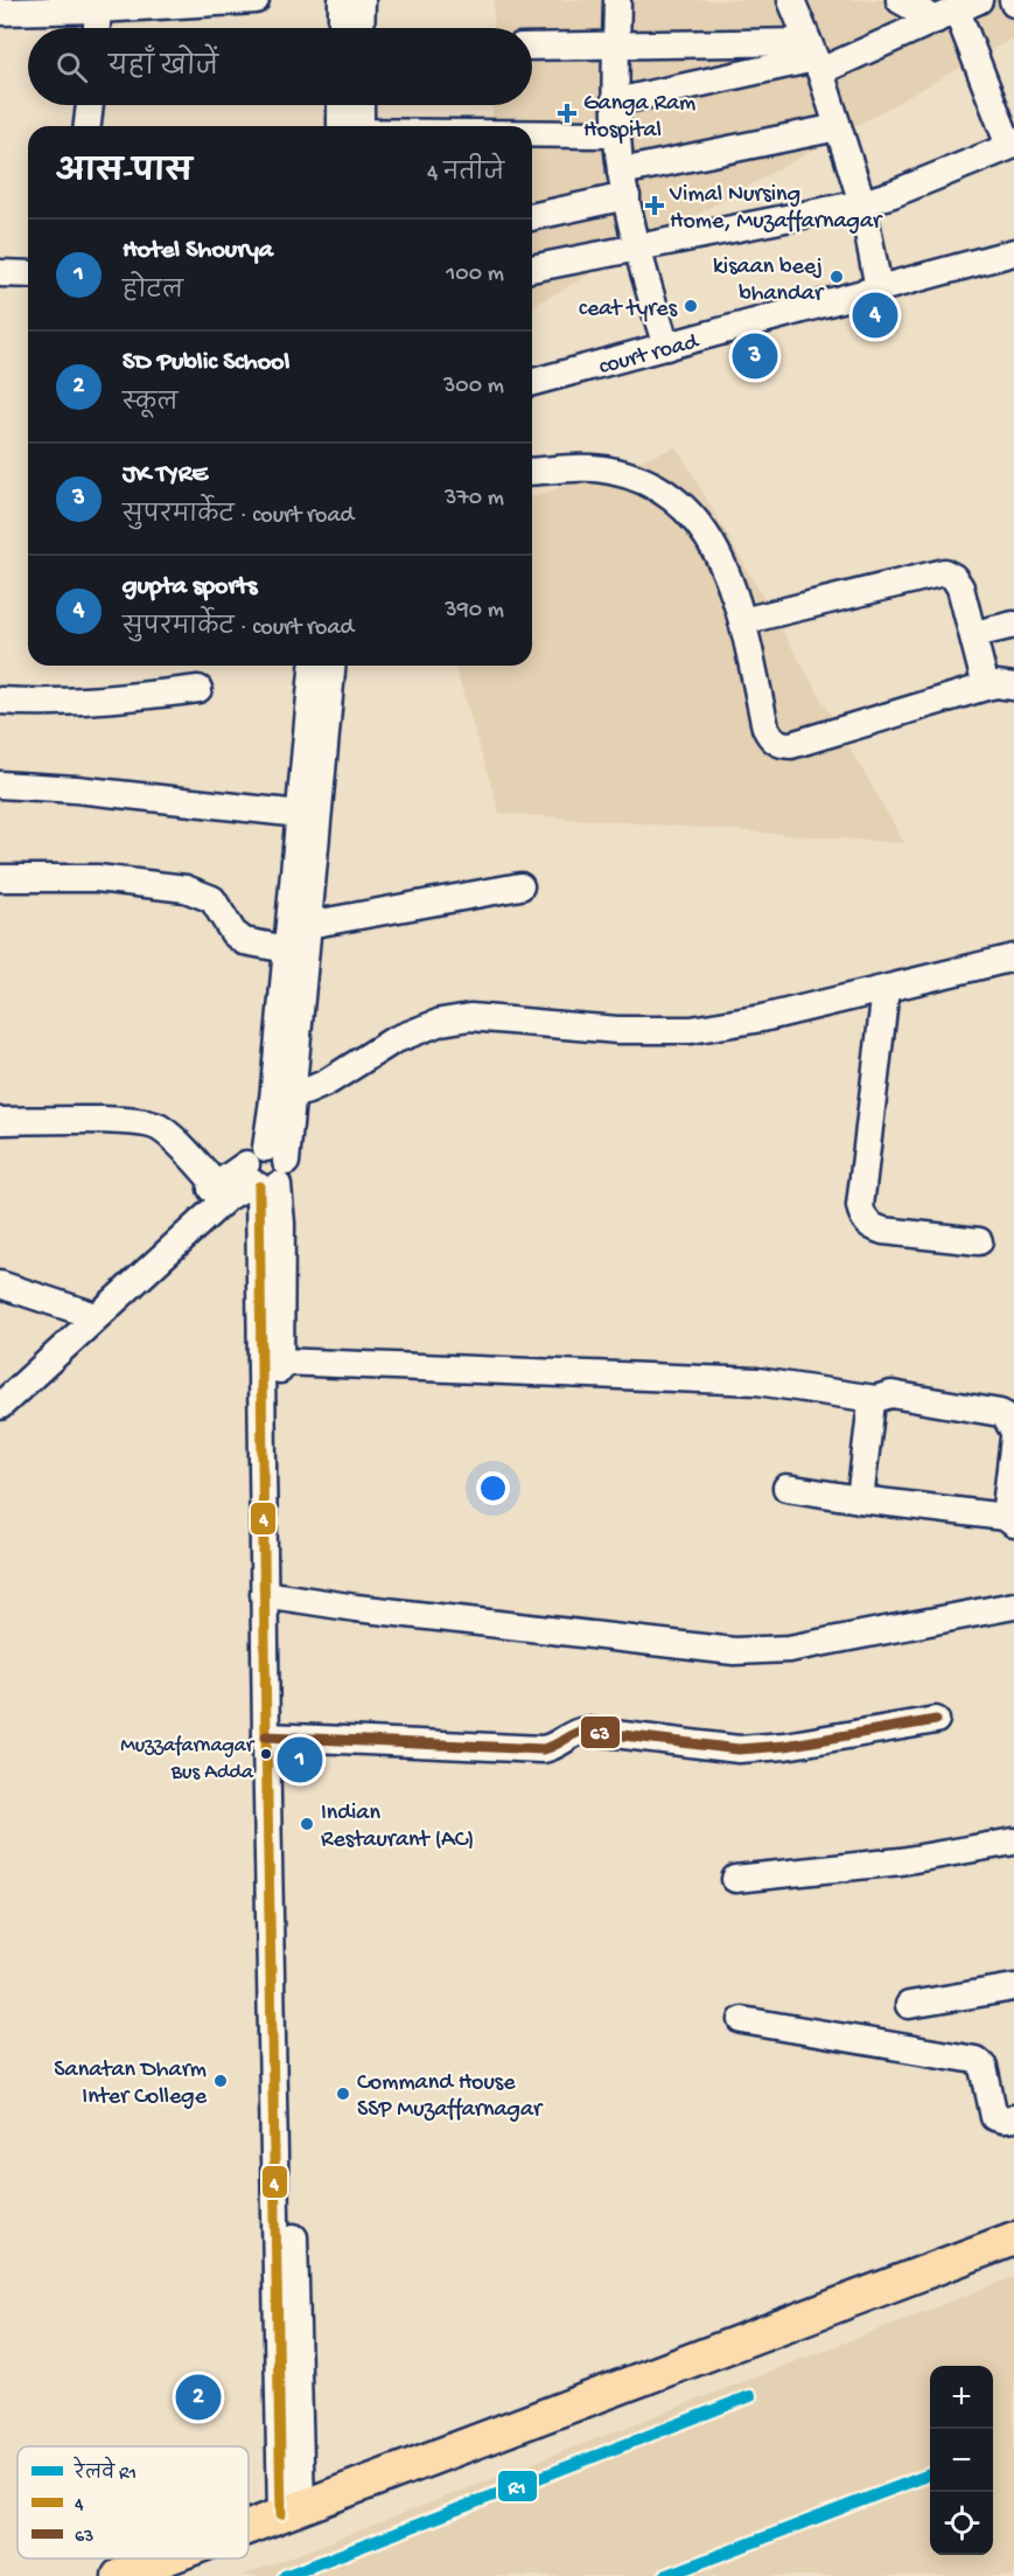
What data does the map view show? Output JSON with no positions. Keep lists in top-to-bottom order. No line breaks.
{"streets":{"street":["court road"]},"places":{"health":["Ganga Ram Hospital","Vimal Nursing Home, Muzaffarnagar"],"other":["kisaan beej bhandar","ceat tyres","Muzzafarnagar Bus Adda","Indian Restaurant (AC)","Sanatan Dharm Inter College","Command House SSP Muzaffarnagar"]},"lines":["transit line 4","transit line 63","rail line R1"],"legend":["रेलवे R1","4","63"],"page":{"search":"यहाँ खोजें","heading":["आस-पास","4 नतीजे"],"list":[{"mark":"1","name":"Hotel Shourya","note":"होटल","value":"100 m"},{"mark":"2","name":"SD Public School","note":"स्कूल","value":"300 m"},{"mark":"3","name":"JK TYRE","note":"सुपरमार्केट · court road","value":"370 m"},{"mark":"4","name":"gupta sports","note":"सुपरमार्केट · court road","value":"390 m"}],"pins":["4","3","1","2"],"map_buttons":["+","−"]}}
